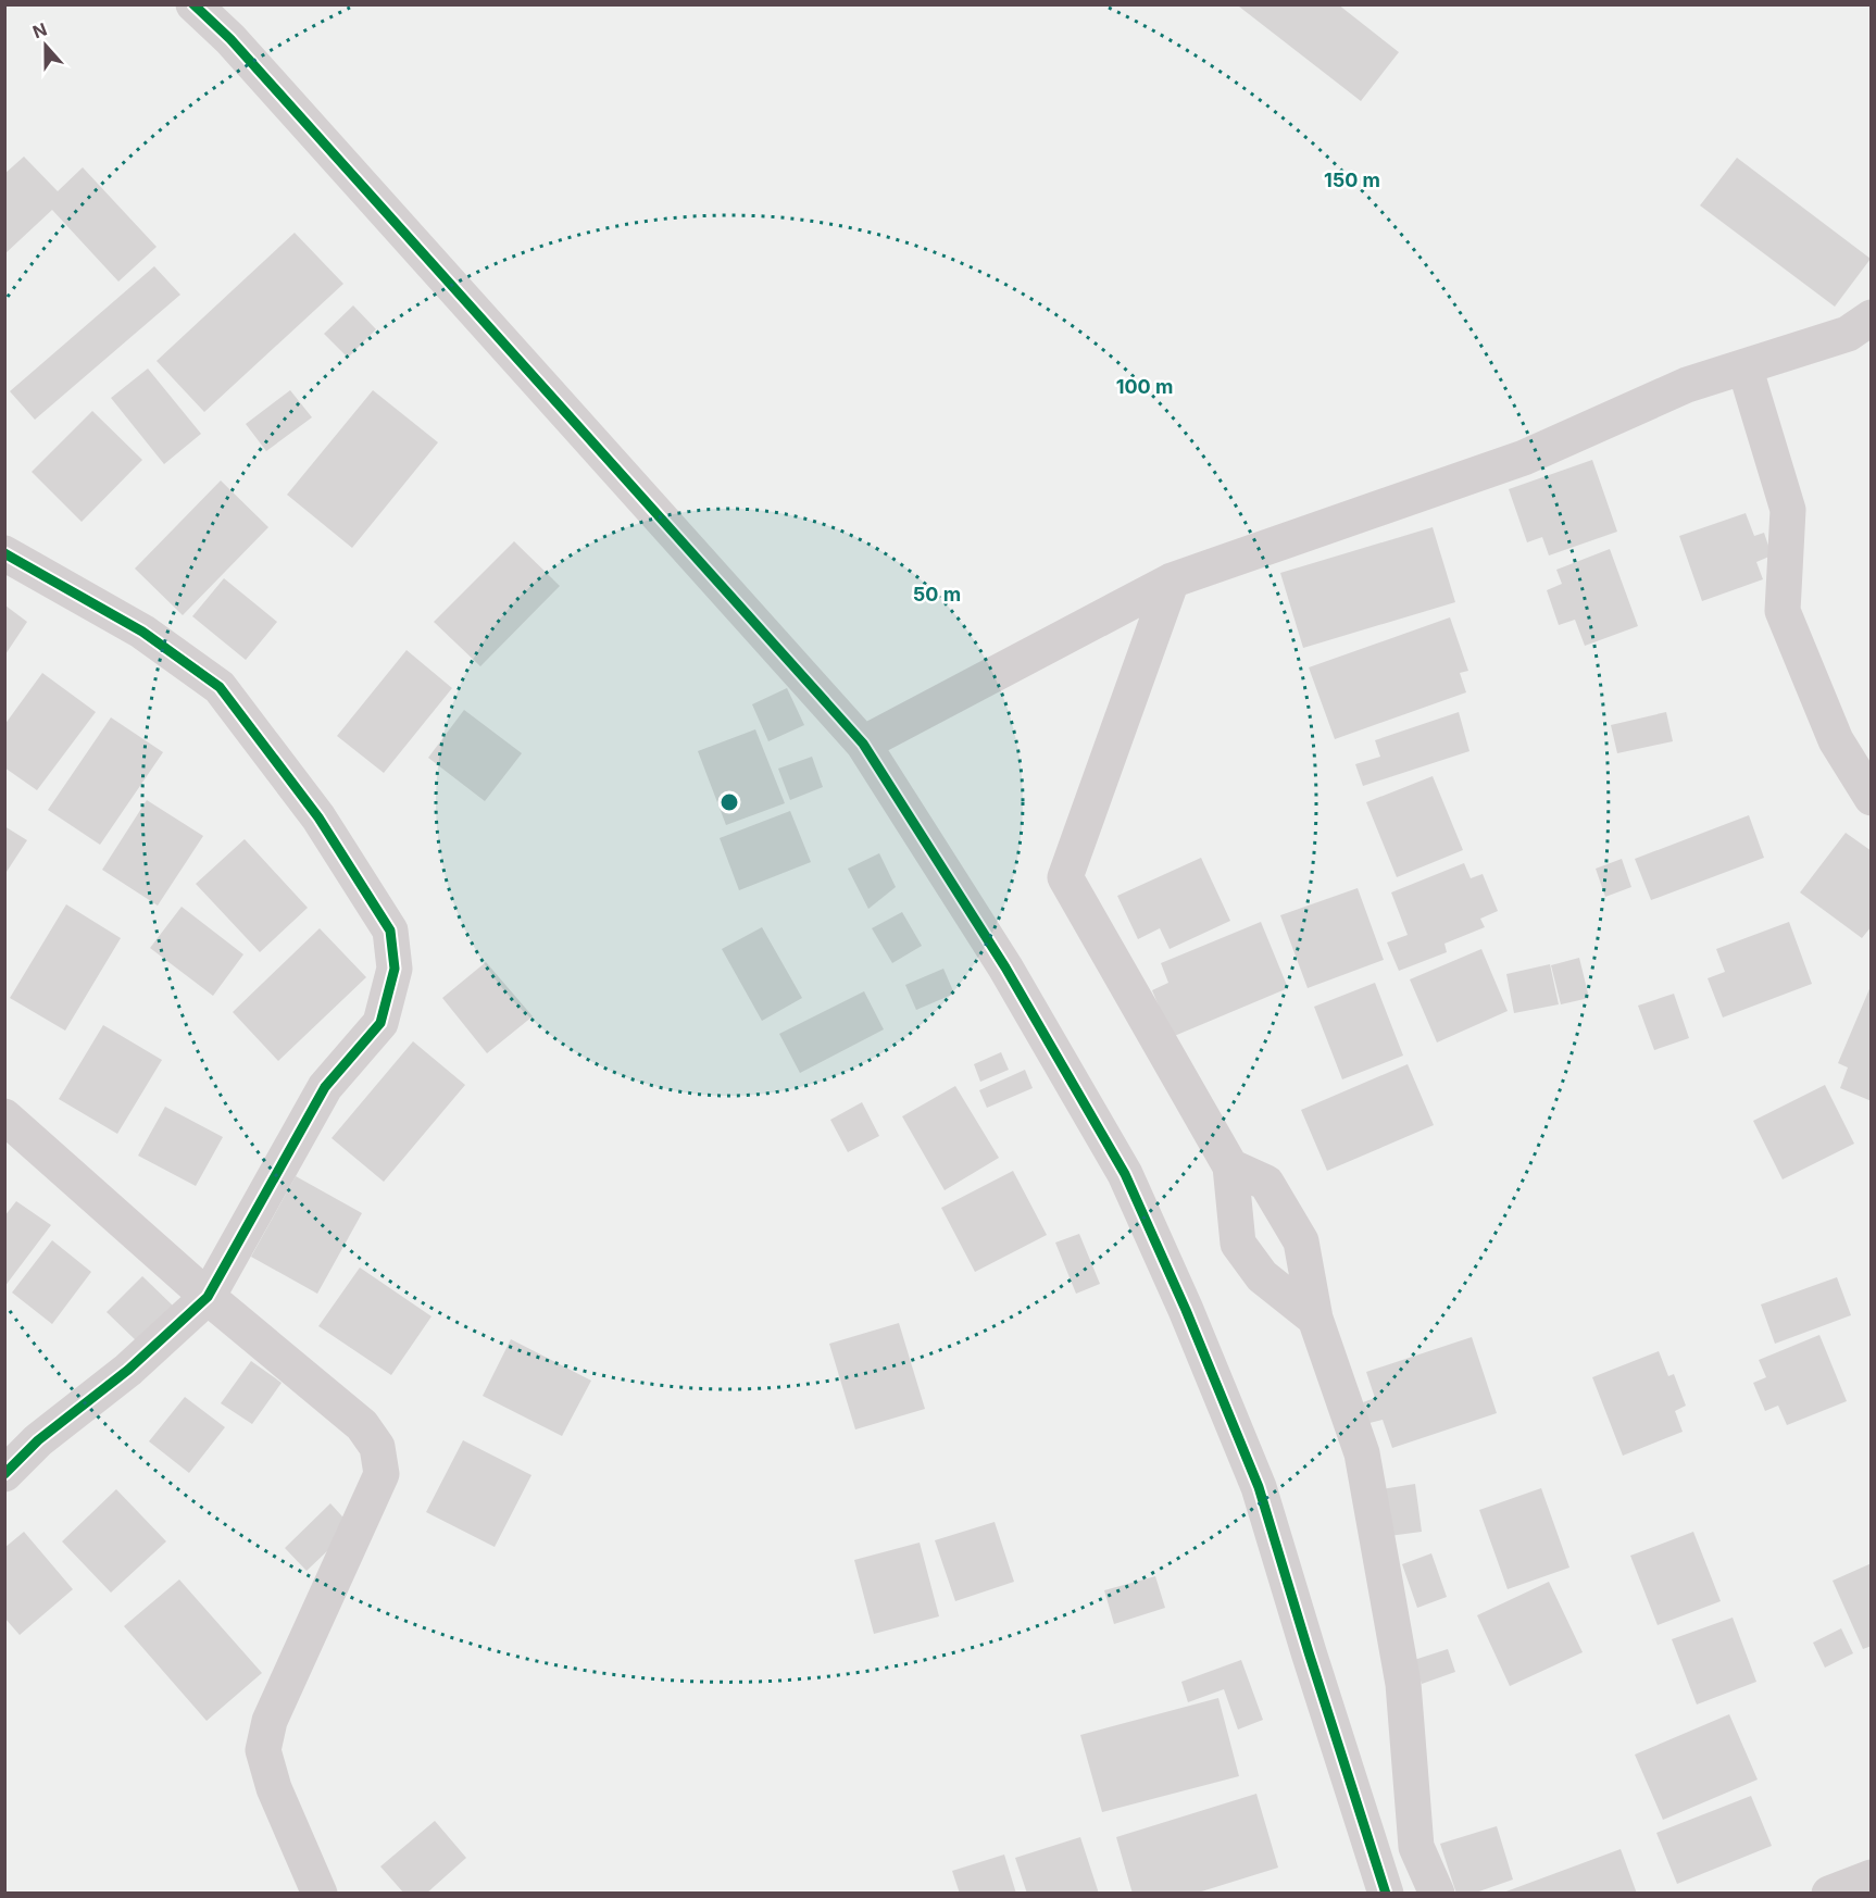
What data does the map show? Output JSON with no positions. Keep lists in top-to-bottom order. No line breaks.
{"north":"top","rings":["150 m","100 m","50 m"]}
